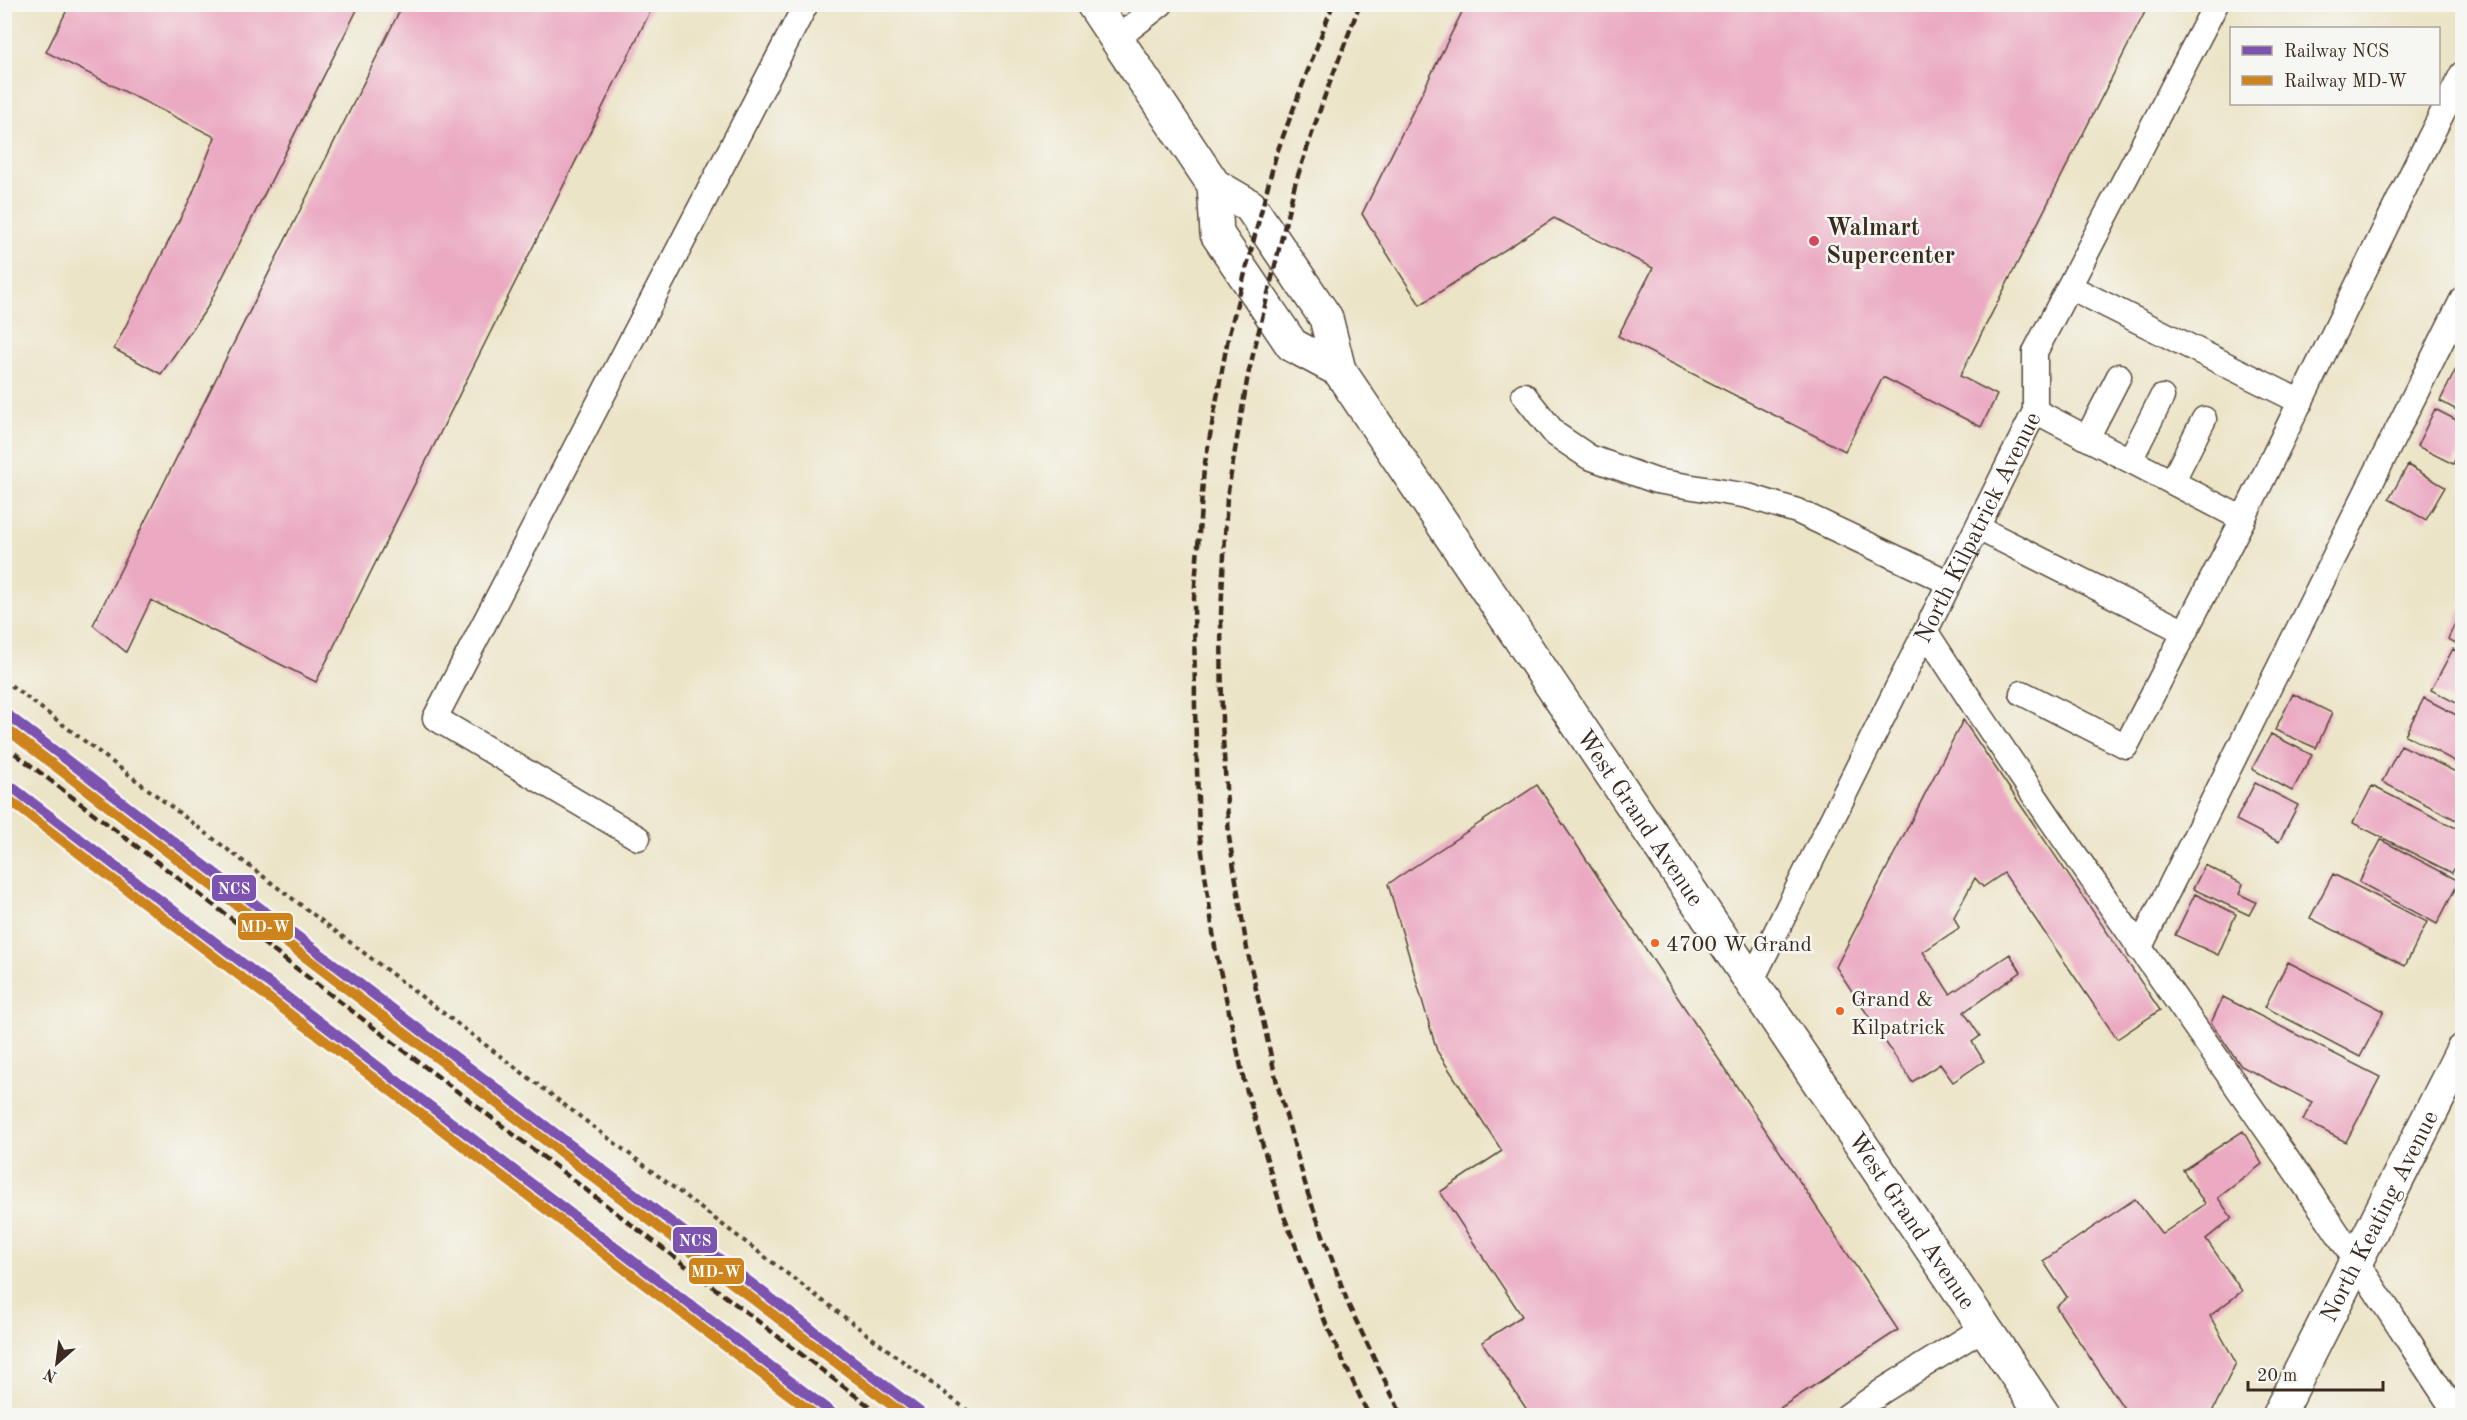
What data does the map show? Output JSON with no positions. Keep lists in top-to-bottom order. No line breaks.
{"streets":{"main road":["West Grand Avenue","North Keating Avenue"],"lane":["North Kilpatrick Avenue"]},"crossings":[["North Kilpatrick Avenue","West Grand Avenue"]],"places":["Walmart Supercenter","4700 W Grand","Grand & Kilpatrick"],"lines":["rail line NCS","rail line MD-W"],"legend":["Railway NCS","Railway MD-W"],"scale_bar":"20 m","north":"bottom left"}
